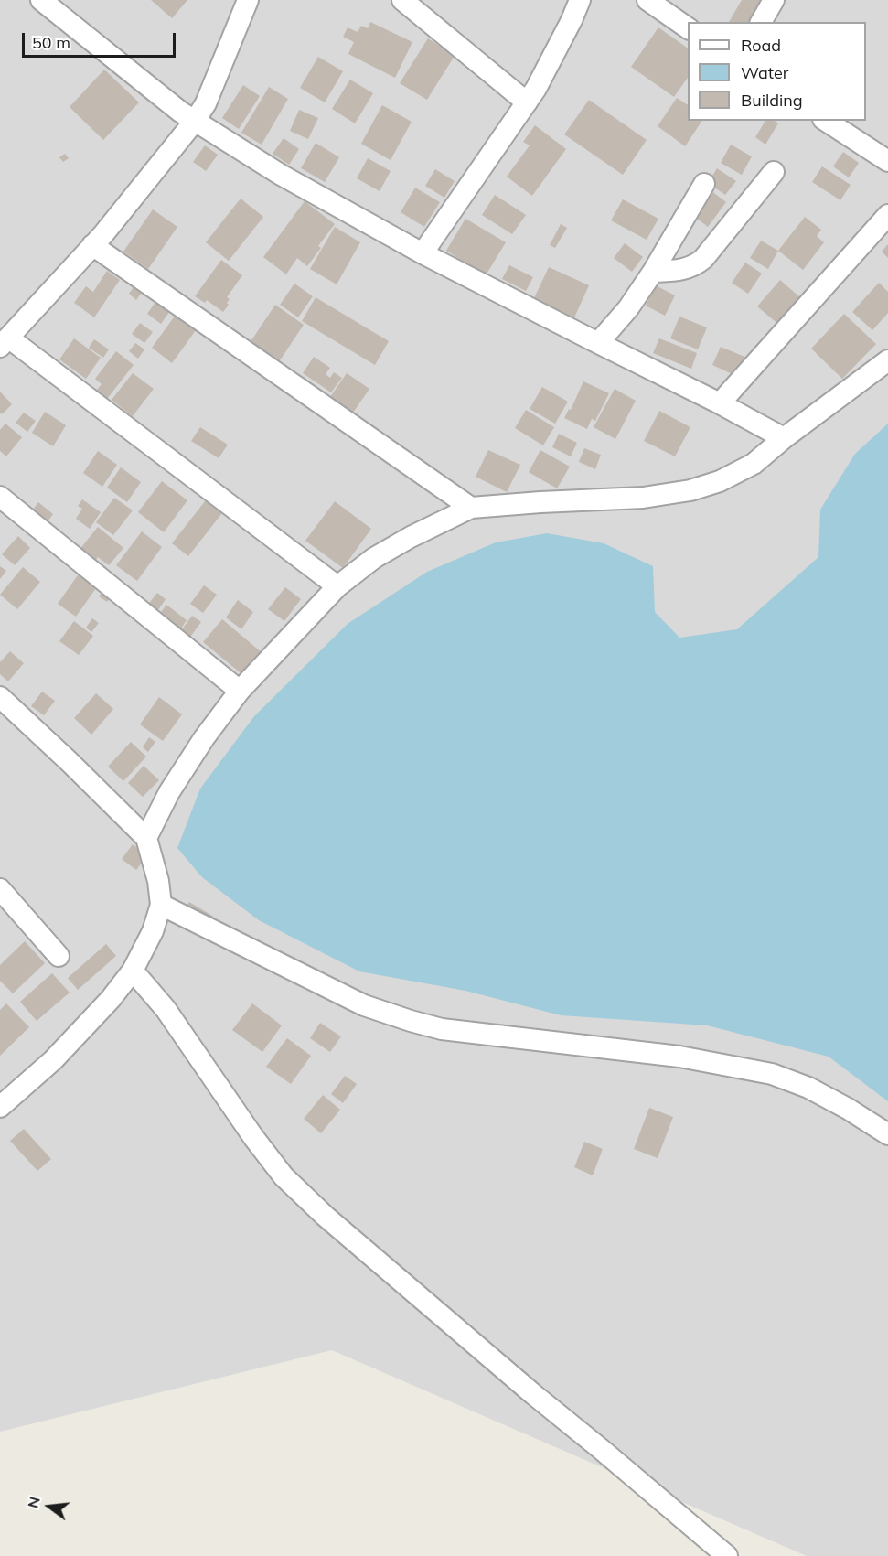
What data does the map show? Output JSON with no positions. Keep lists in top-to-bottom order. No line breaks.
{"legend":["Road","Water","Building"],"scale_bar":"50 m","north":"left"}
